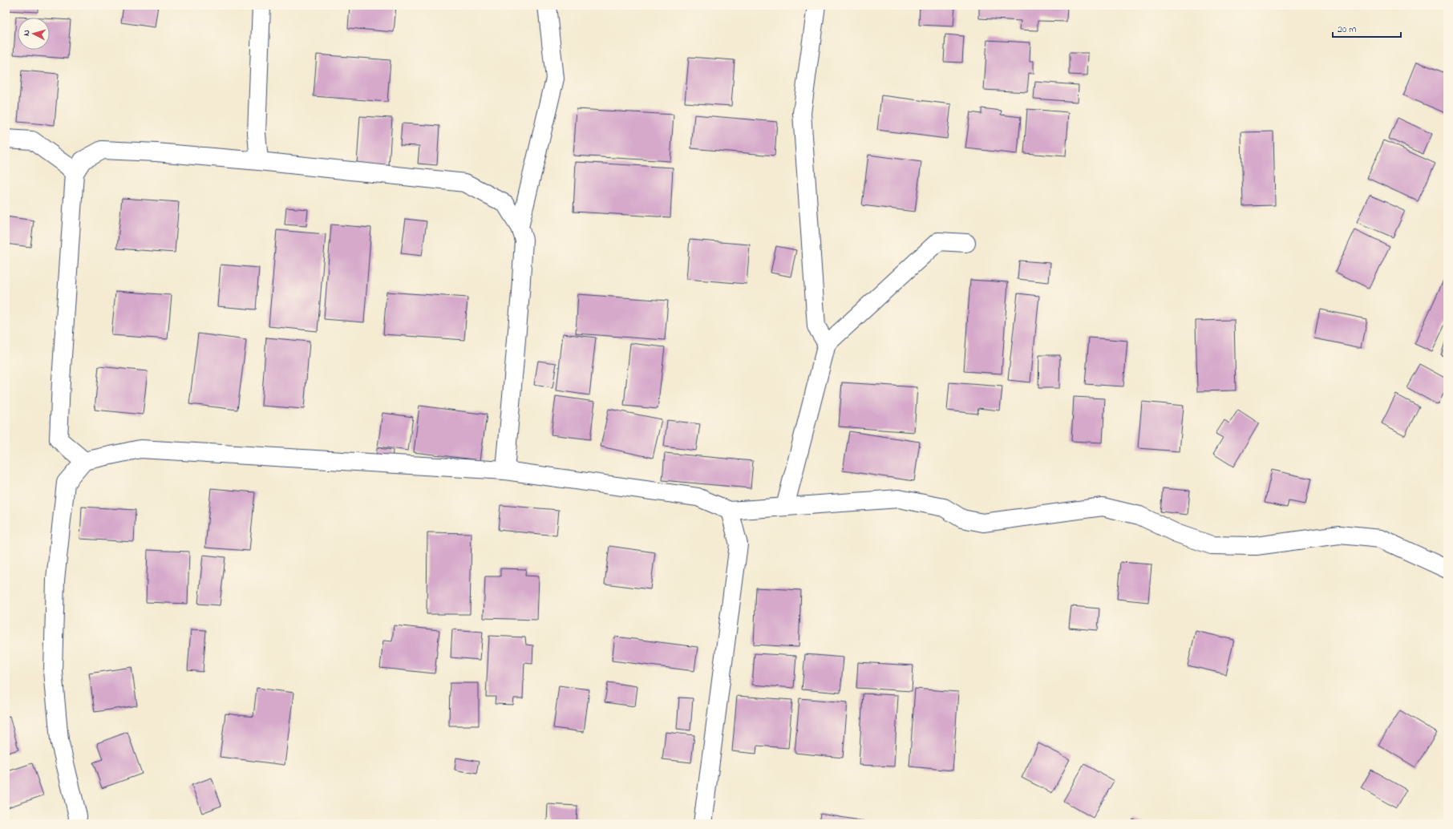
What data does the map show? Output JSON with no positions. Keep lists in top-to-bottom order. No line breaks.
{"scale_bar":"20 m","north":"left"}
